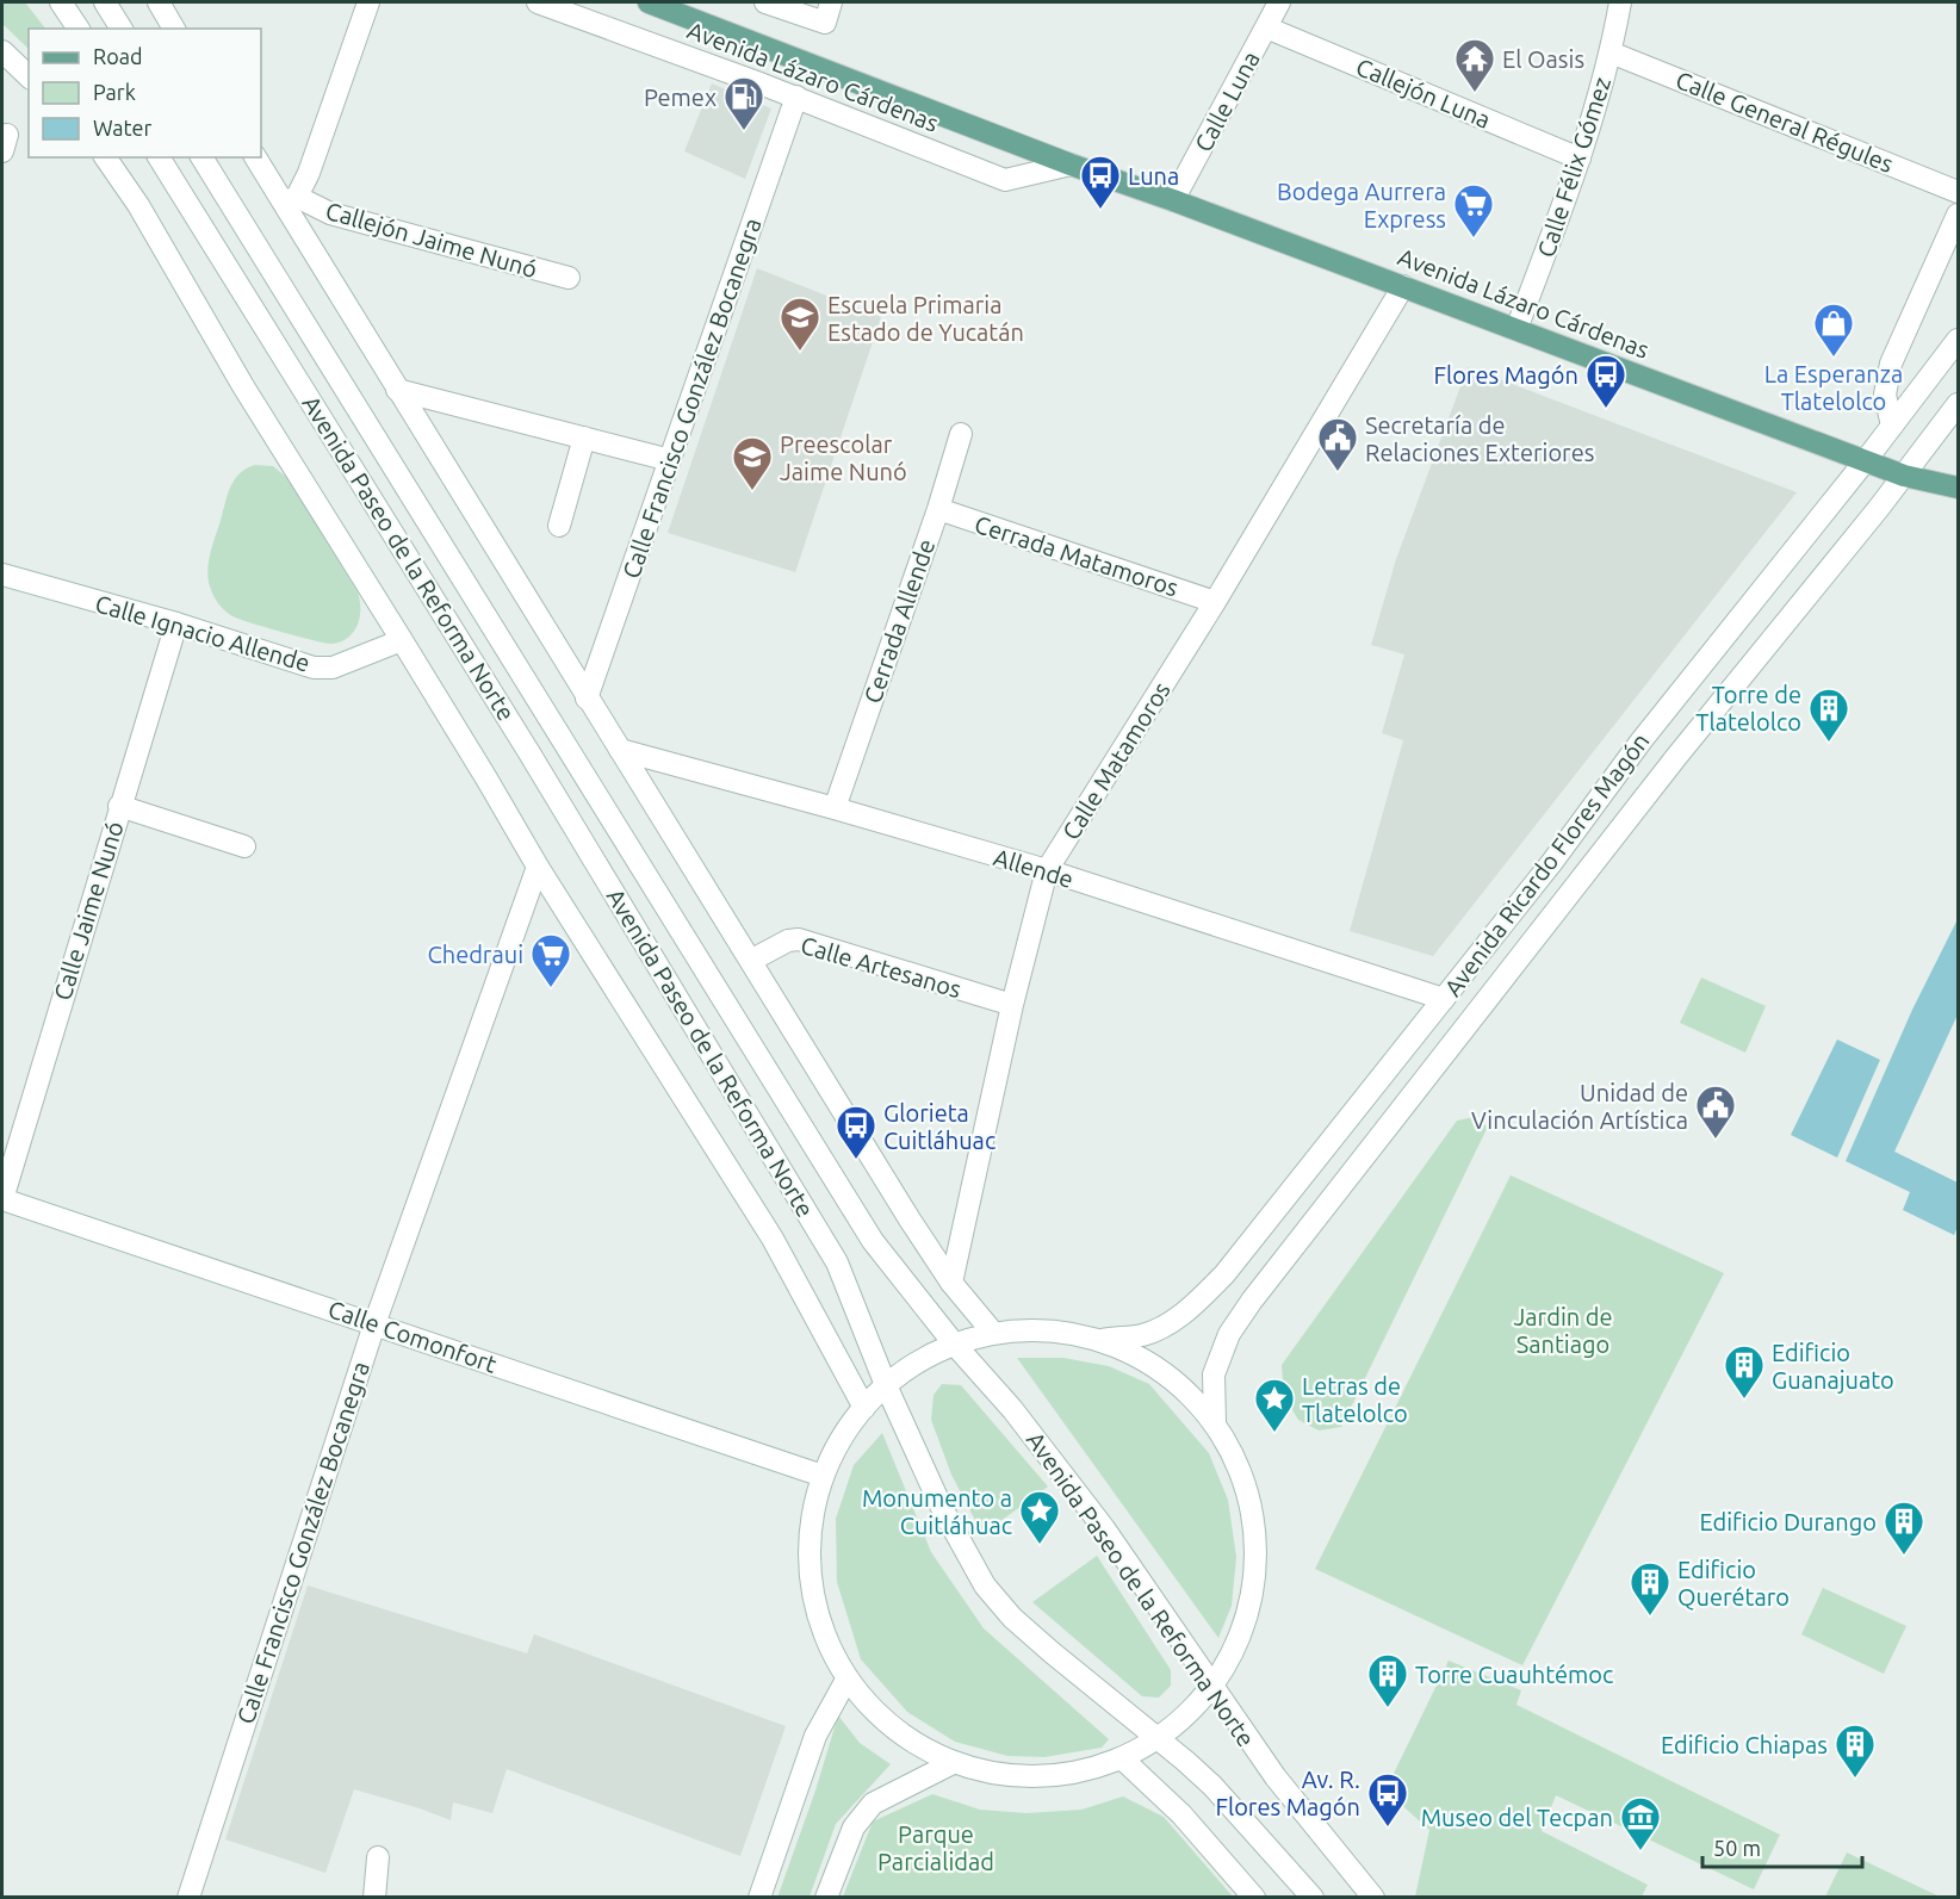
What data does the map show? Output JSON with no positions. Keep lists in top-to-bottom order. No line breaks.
{"streets":{"main road":["Avenida Lázaro Cárdenas"],"street":["Callejón Luna","Calle Luna","Calle General Régules","Calle Félix Gómez","Callejón Jaime Nunó","Calle Francisco González Bocanegra","Cerrada Matamoros","Avenida Paseo de la Reforma Norte","Cerrada Allende","Calle Ignacio Allende","Calle Matamoros","Avenida Ricardo Flores Magón","Allende","Calle Jaime Nunó","Calle Artesanos","Calle Comonfort"]},"crossings":[["Avenida Lázaro Cárdenas","Calle Luna"],["Avenida Lázaro Cárdenas","Calle Félix Gómez"],["Avenida Lázaro Cárdenas","Calle Francisco González Bocanegra"],["Avenida Lázaro Cárdenas","Calle Matamoros"],["Avenida Lázaro Cárdenas","Avenida Ricardo Flores Magón"],["Callejón Luna","Calle Luna"],["Callejón Luna","Calle Félix Gómez"],["Calle General Régules","Calle Félix Gómez"],["Calle Francisco González Bocanegra","Avenida Paseo de la Reforma Norte"],["Calle Francisco González Bocanegra","Calle Comonfort"],["Cerrada Matamoros","Cerrada Allende"],["Cerrada Matamoros","Calle Matamoros"],["Avenida Paseo de la Reforma Norte","Calle Ignacio Allende"],["Cerrada Allende","Allende"],["Calle Ignacio Allende","Calle Jaime Nunó"],["Calle Matamoros","Allende"],["Calle Matamoros","Calle Artesanos"],["Avenida Ricardo Flores Magón","Allende"],["Calle Jaime Nunó","Calle Comonfort"]],"parks":["Jardin de Santiago","Parque Parcialidad"],"places":{"temple":["El Oasis"],"fuel station":["Pemex"],"bus stop":["Luna","Flores Magón","Glorieta Cuitláhuac","Av. R. Flores Magón"],"supermarket":["Bodega Aurrera Express","Chedraui"],"school or university":["Escuela Primaria Estado de Yucatán","Preescolar Jaime Nunó"],"shop":["La Esperanza Tlatelolco"],"public building":["Secretaría de Relaciones Exteriores","Unidad de Vinculación Artística"],"building":["Torre de Tlatelolco","Edificio Guanajuato","Edificio Durango","Edificio Querétaro","Torre Cuauhtémoc","Edificio Chiapas"],"place":["Letras de Tlatelolco","Monumento a Cuitláhuac"],"museum":["Museo del Tecpan"]},"legend":["Road","Park","Water"],"scale_bar":"50 m"}
